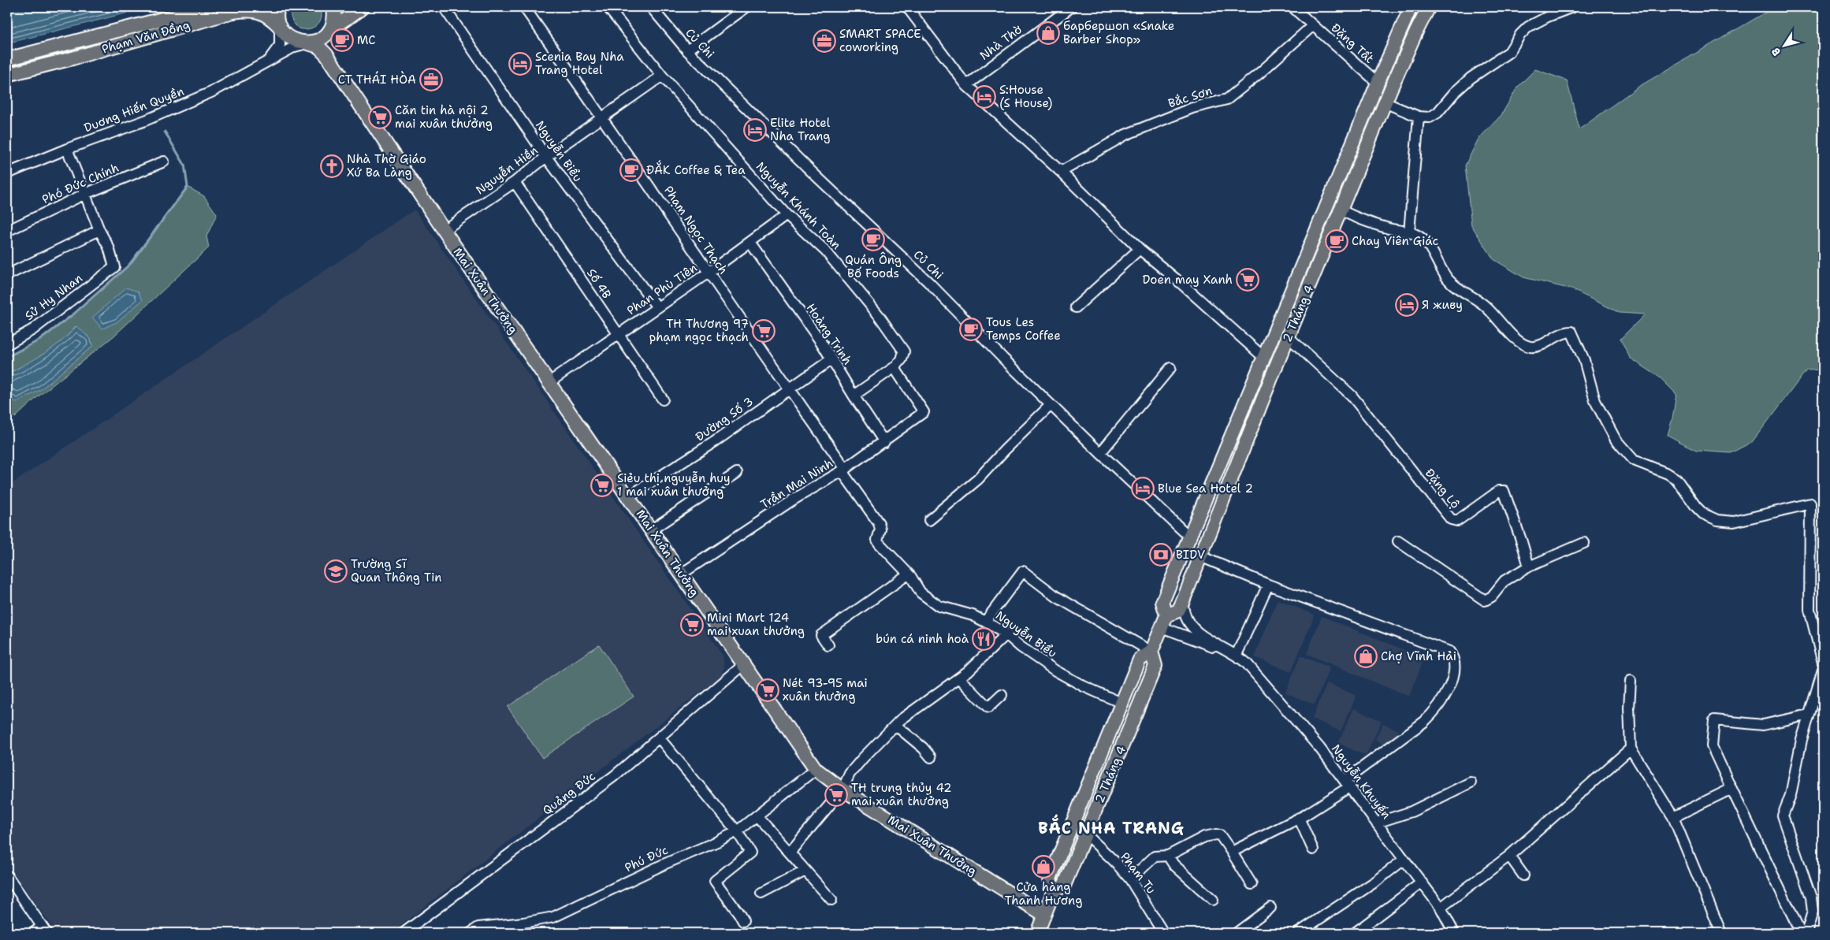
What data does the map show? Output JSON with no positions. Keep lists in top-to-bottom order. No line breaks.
{"streets":{"main road":["Phạm Văn Đồng","Mai Xuân Thưởng","2 Tháng 4"],"street":["Nhà Thờ","Củ Chi","Đặng Tất","Bắc Sơn","Duơng Hiến Quyền","Nguyễn Biểu","Nguyễn Hiền","Phó Đức Chính","Nguyễn Khánh Toàn","Phạm Ngọc Thạch","Số 4B","Phan Phù Tiên","Sử Hy Nhan","Hoàng Trinh","Đường Số 3","Trần Mai Ninh","Đặng Lộ","Nguyễn Khuyến","Quảng Đức","Phú Đức","Phạm Tu"]},"crossings":[["Phạm Văn Đồng","Duơng Hiến Quyền"],["Phạm Văn Đồng","Mai Xuân Thưởng"],["Củ Chi","2 Tháng 4"],["Đặng Tất","Bắc Sơn"],["Đặng Tất","2 Tháng 4"],["Duơng Hiến Quyền","Mai Xuân Thưởng"],["Nguyễn Biểu","Nguyễn Hiền"],["Nguyễn Biểu","Phạm Ngọc Thạch"],["Nguyễn Biểu","Phan Phù Tiên"],["Nguyễn Biểu","2 Tháng 4"],["Nguyễn Biểu","Trần Mai Ninh"],["Nguyễn Hiền","Nguyễn Khánh Toàn"],["Nguyễn Hiền","Phạm Ngọc Thạch"],["Nguyễn Hiền","Số 4B"],["Nguyễn Hiền","Mai Xuân Thưởng"],["Nguyễn Khánh Toàn","Phan Phù Tiên"],["Nguyễn Khánh Toàn","Trần Mai Ninh"],["Phạm Ngọc Thạch","Phan Phù Tiên"],["Phạm Ngọc Thạch","Đường Số 3"],["Phạm Ngọc Thạch","Trần Mai Ninh"],["Số 4B","Phan Phù Tiên"],["Phan Phù Tiên","Mai Xuân Thưởng"],["Phan Phù Tiên","Hoàng Trinh"],["Mai Xuân Thưởng","2 Tháng 4"],["Mai Xuân Thưởng","Đường Số 3"],["Mai Xuân Thưởng","Trần Mai Ninh"],["Mai Xuân Thưởng","Quảng Đức"],["Mai Xuân Thưởng","Phú Đức"],["2 Tháng 4","Đặng Lộ"],["2 Tháng 4","Nguyễn Khuyến"],["2 Tháng 4","Phạm Tu"],["Hoàng Trinh","Đường Số 3"],["Hoàng Trinh","Trần Mai Ninh"]],"districts":["BẮC NHA TRANG"],"places":{"shop":["барбершоп «Snake Barber Shop»","Chợ Vĩnh Hải","Cửa hàng Thanh Hương"],"cafe":["MC","ĐẮK Coffee & Tea","Quán Ông Bố Foods","Chay Viên Giác","Tous Les Temps Coffee"],"office":["SMART SPACE coworking","CT THÁI HÒA"],"hotel":["Scenia Bay Nha Trang Hotel","S:House (S House)","Elite Hotel Nha Trang","Я живу","Blue Sea Hotel 2"],"supermarket":["Căn tin hà nội 2 mai xuân thưởng","Doen may Xanh","TH Thương 97 phạm ngọc thạch","Siẻu thị nguyễn huy 1 mai xuân thưởng","Mini Mart 124 mai xuan thưởng","Nét 93-95 mai xuân thưởng","TH trung thủy 42 mai xuân thưởng"],"church":["Nhà Thờ Giáo Xứ Ba Làng"],"bank":["BIDV"],"school or university":["Trường Sĩ Quan Thông Tin"],"restaurant":["bún cá ninh hoà"]},"north":"bottom left"}
